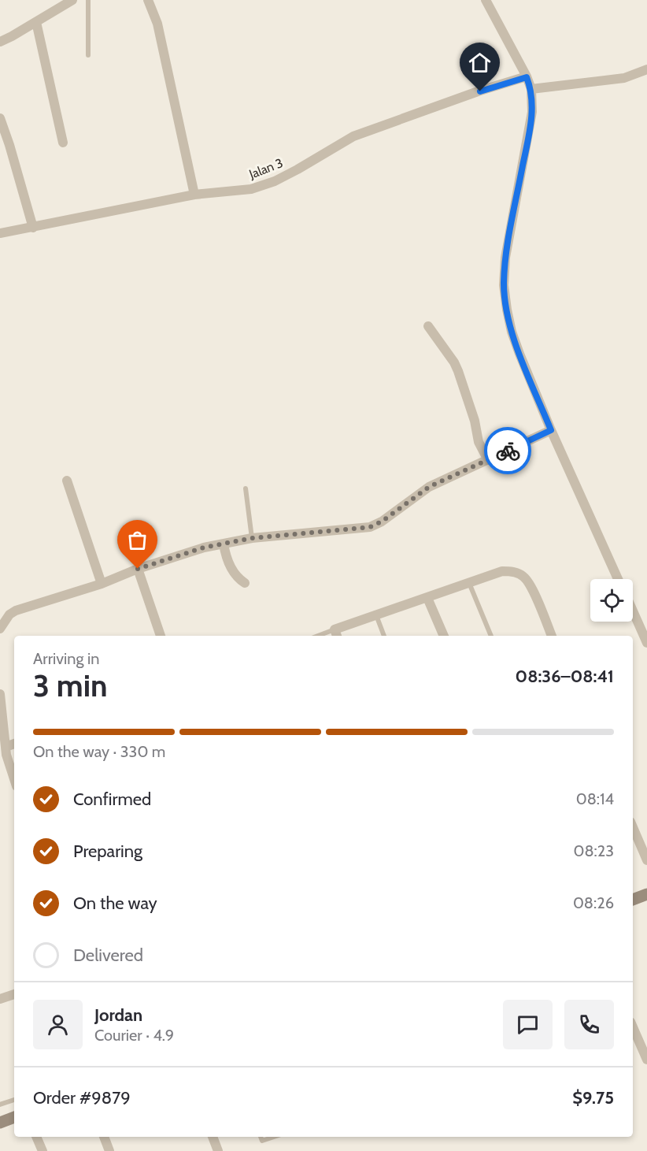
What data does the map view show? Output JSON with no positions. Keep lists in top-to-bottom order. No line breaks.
{"streets":{"street":["Jalan 3"]},"page":{"heading":["3 min","Arriving in","08:36–08:41"],"panel":["Jordan","Courier · 4.9","Order #9879","$9.75"],"bar":"On the way · 330 m","list":[["Confirmed","08:14"],["Preparing","08:23"],["On the way","08:26"],"Delivered"]}}
